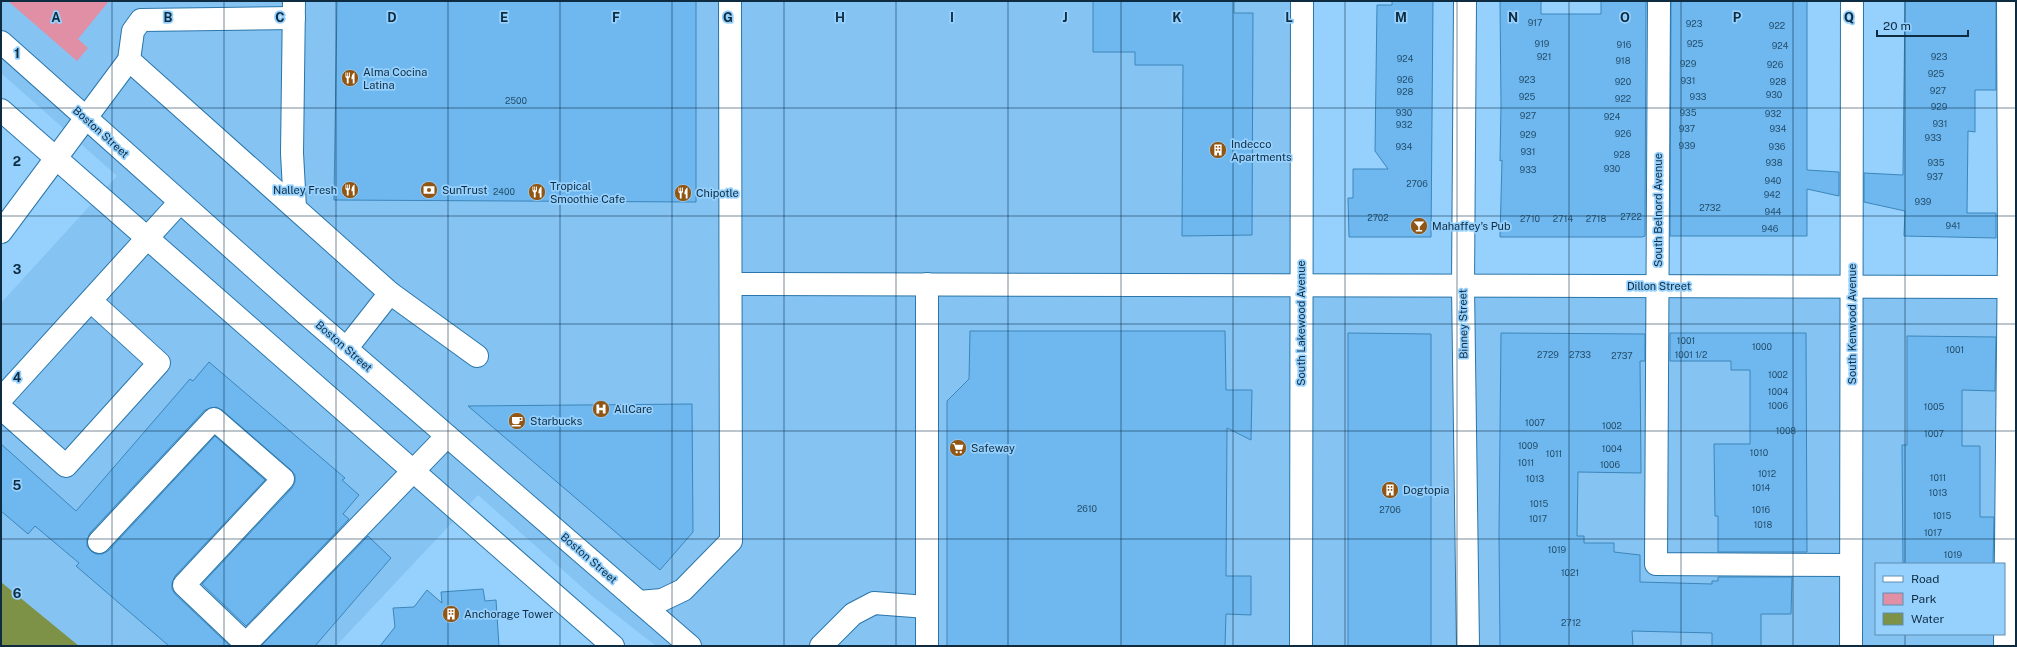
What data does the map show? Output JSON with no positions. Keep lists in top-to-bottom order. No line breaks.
{"streets":{"street":["Boston Street","South Belnord Avenue","Dillon Street","South Lakewood Avenue","Binney Street","South Kenwood Avenue"]},"crossings":[["South Belnord Avenue","Dillon Street"],["South Belnord Avenue","South Kenwood Avenue"],["Dillon Street","South Lakewood Avenue"],["Dillon Street","Binney Street"],["Dillon Street","South Kenwood Avenue"]],"places":{"restaurant":["Alma Cocina Latina","Nalley Fresh","Tropical Smoothie Cafe","Chipotle"],"building":["Indecco Apartments","Dogtopia","Anchorage Tower"],"bank":["SunTrust"],"bar":["Mahaffey's Pub"],"hospital":["AllCare"],"cafe":["Starbucks"],"supermarket":["Safeway"]},"house_numbers":["917","923","922","919","925","916","924","921","923","924","918","929","926","925","926","923","931","920","928","927","928","930","925","933","922","2500","929","930","935","932","927","924","931","932","937","934","926","929","933","939","934","936","931","928","938","935","930","933","937","940","2706","2400","942","939","2732","944","2722","2702","2710","2714","2718","941","946","1001","1000","1001","2729","2733","1001 1/2","2737","1002","1004","1006","1005","1007","1002","1008","1007","1009","1004","1010","1011","1011","1006","1012","1011","1013","1014","1013","1015","2610","2706","1016","1015","1017","1018","1017","1019","1019","1021","2712"],"legend":["Road","Park","Water"],"scale_bar":"20 m","grid":{"columns":["A","B","C","D","E","F","G","H","I","J","K","L","M","N","O","P","Q"],"rows":["1","2","3","4","5","6"]}}
